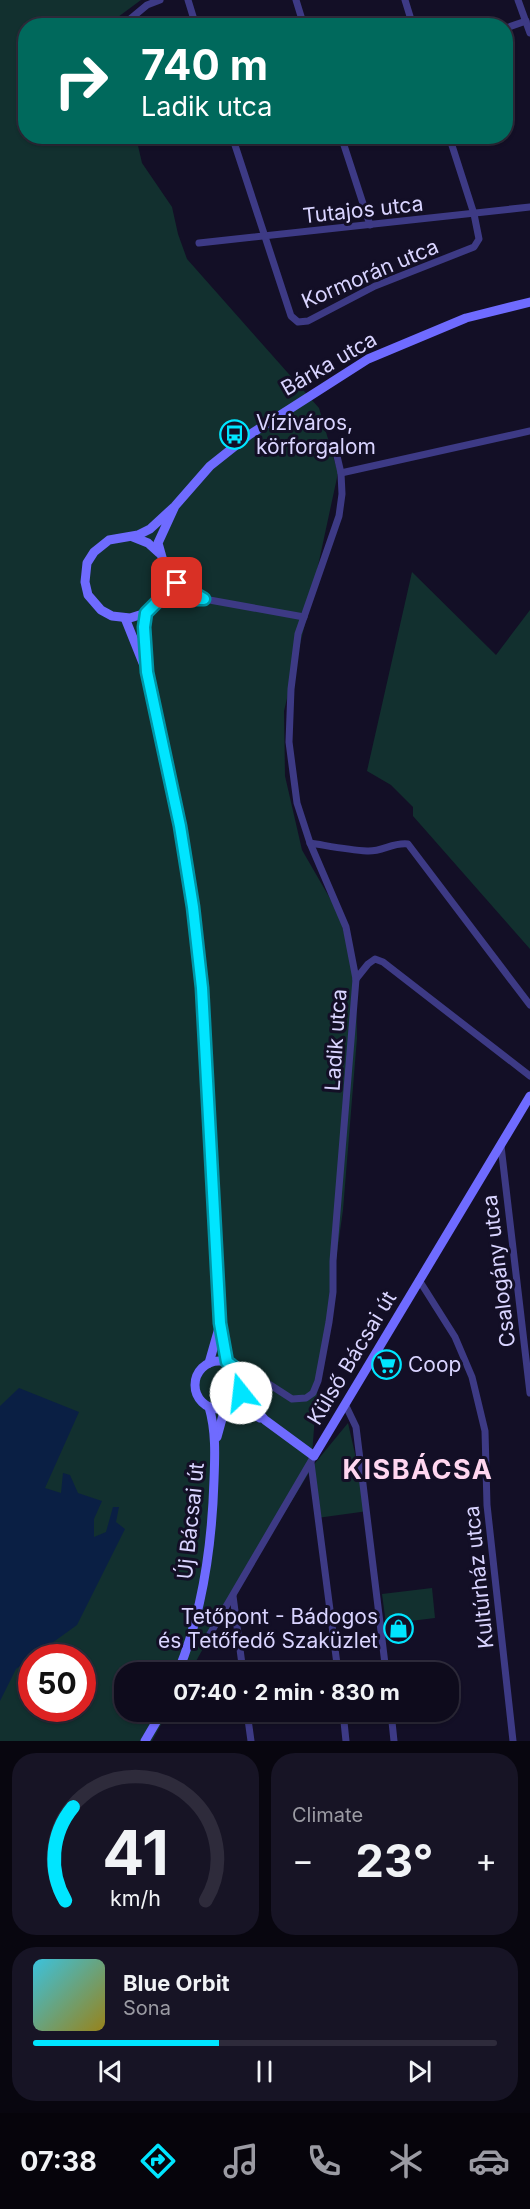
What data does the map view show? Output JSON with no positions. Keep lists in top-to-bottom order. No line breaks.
{"streets":{"street":["Tutajos utca","Kormorán utca","Bárka utca","Ladik utca","Csalogány utca","Külső Bácsai út","Új Bácsai út","Kultúrház utca"]},"crossings":[["Tutajos utca","Kormorán utca"],["Ladik utca","Új Bácsai út"],["Csalogány utca","Külső Bácsai út"],["Külső Bácsai út","Kultúrház utca"]],"districts":["KISBÁCSA"],"places":{"bus stop":["Víziváros, körforgalom"],"supermarket":["Coop"],"shop":["Tetőpont - Bádogos és Tetőfedő Szaküzlet"]},"page":{"turn":["740 m","Ladik utca"],"limit":"50","trip":"07:40 · 2 min · 830 m","tile":"Climate","heat":["−","23°","+"],"song":["Blue Orbit","Sona"],"tabs":"07:38","gauge":["41","km/h"]}}
